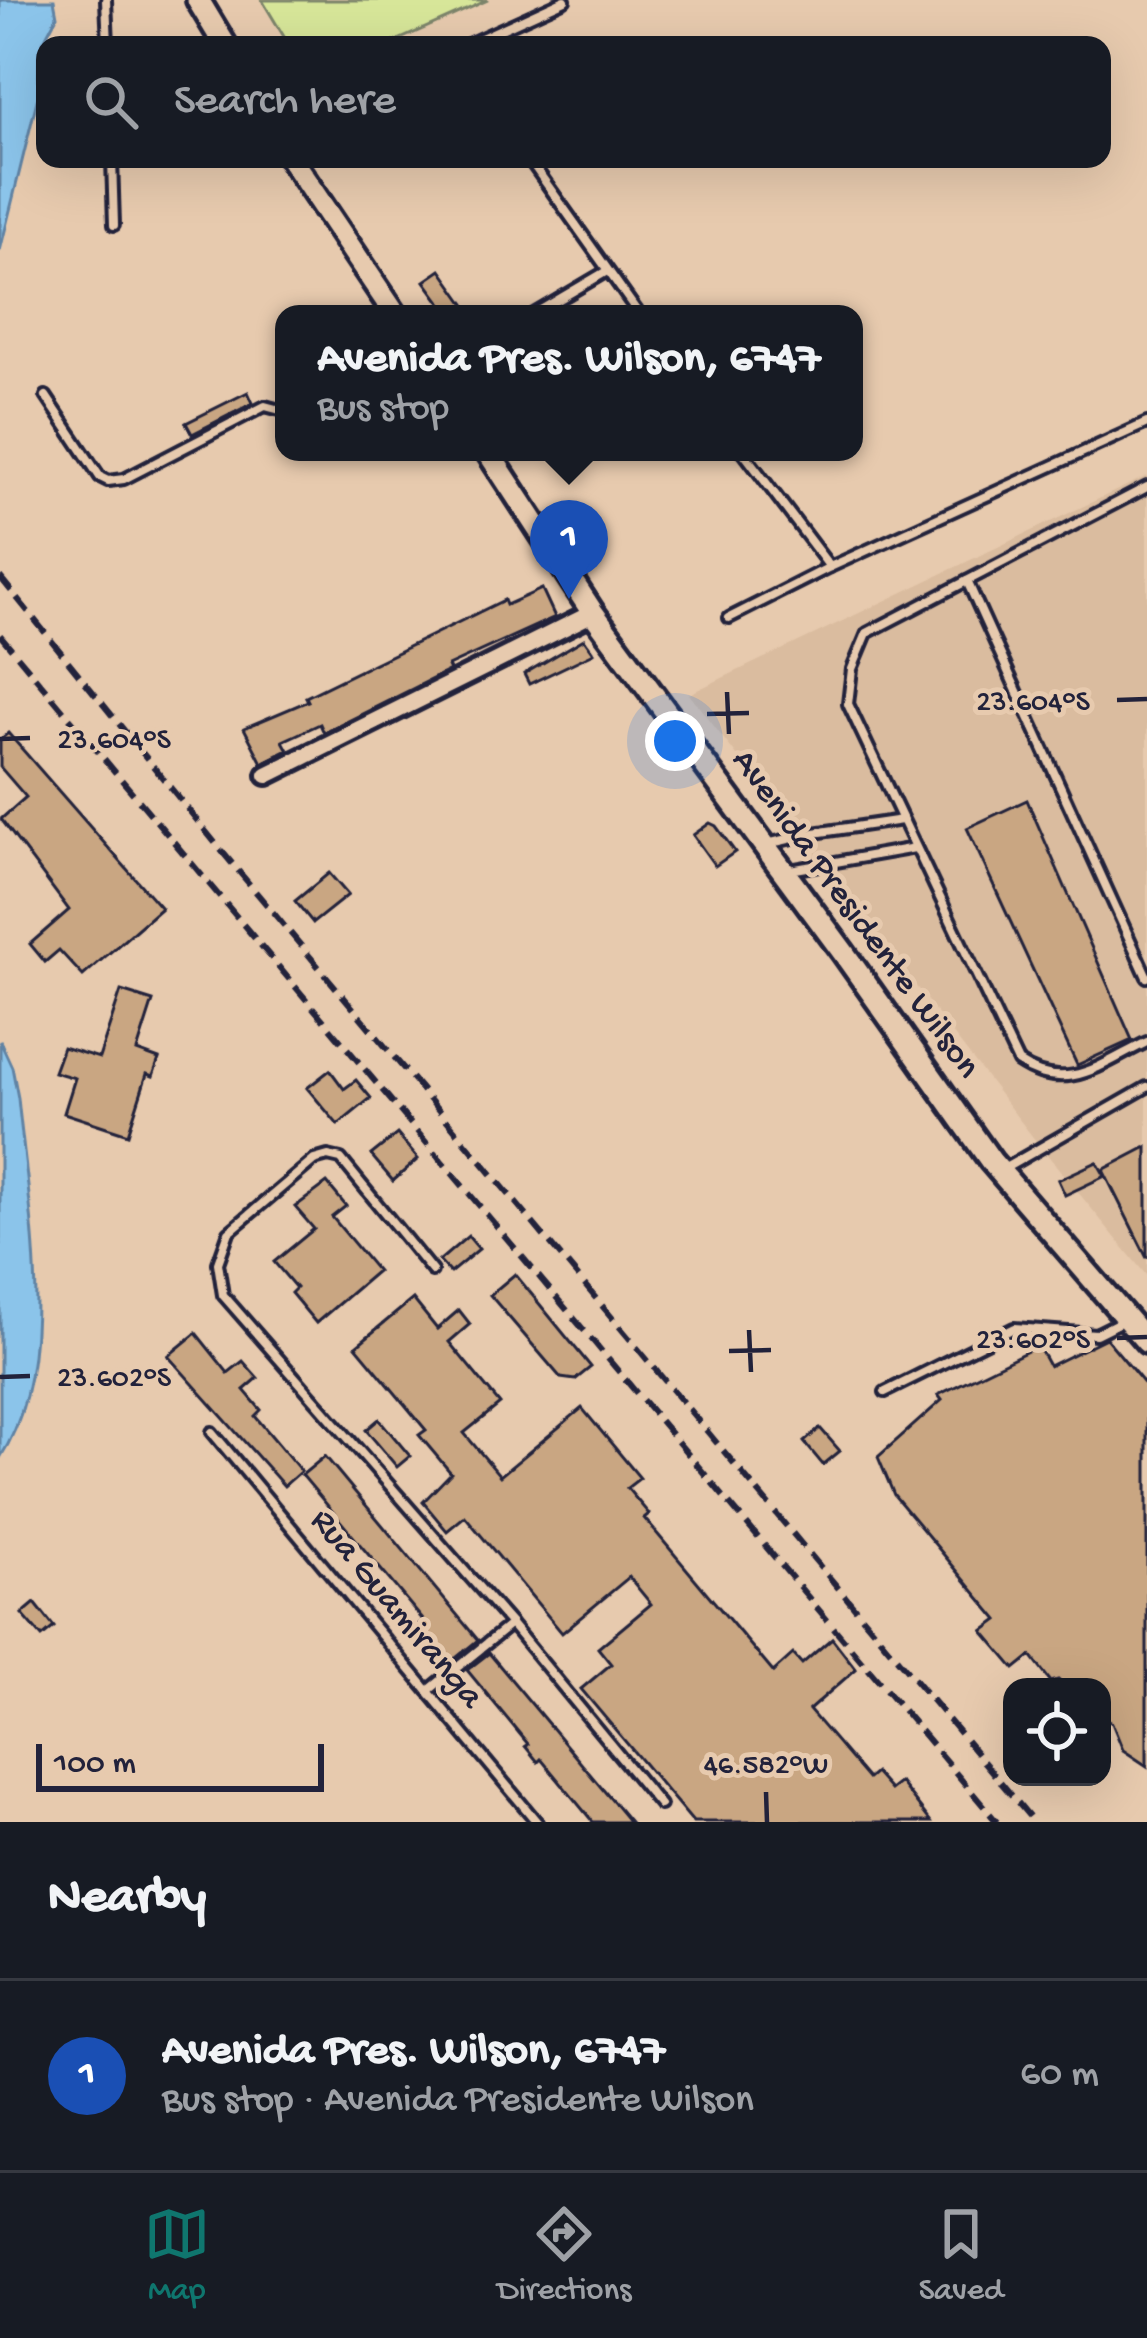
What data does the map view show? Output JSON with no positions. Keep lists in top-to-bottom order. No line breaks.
{"streets":{"main road":["Avenida Presidente Wilson"],"lane":["Rua Guamiranga"]},"scale_bar":"100 m","page":{"search":"Search here","popup":["Avenida Pres. Wilson, 6747","Bus stop"],"pins":"1","scale":"100 m","heading":"Nearby","list":[{"mark":"1","name":"Avenida Pres. Wilson, 6747","note":"Bus stop · Avenida Presidente Wilson","value":"60 m"}],"nav":["Map","Directions","Saved"]},"coordinates":["23.604°S","23.602°S","46.582°W"]}
